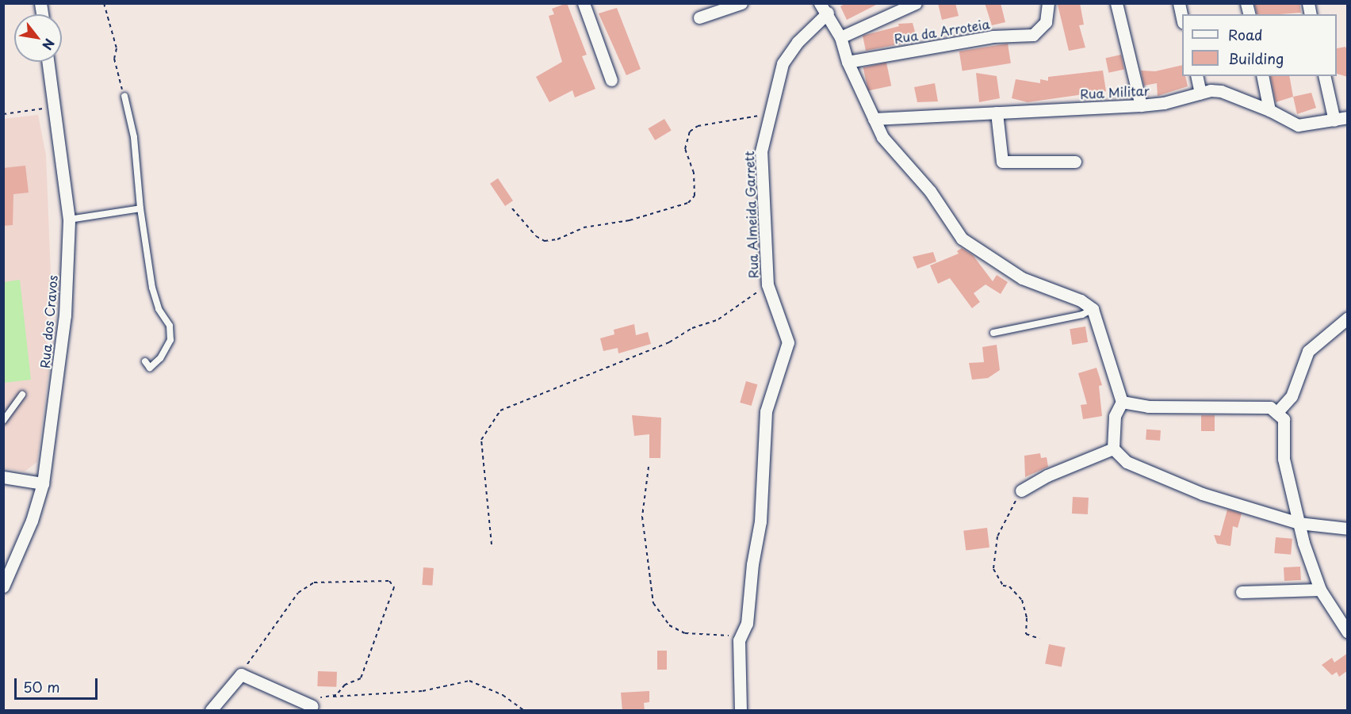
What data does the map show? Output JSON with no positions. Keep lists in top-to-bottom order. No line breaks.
{"streets":{"street":["Rua da Arroteia","Rua Militar","Rua Almeida Garrett","Rua dos Cravos"]},"legend":["Road","Building"],"scale_bar":"50 m","north":"bottom right"}
